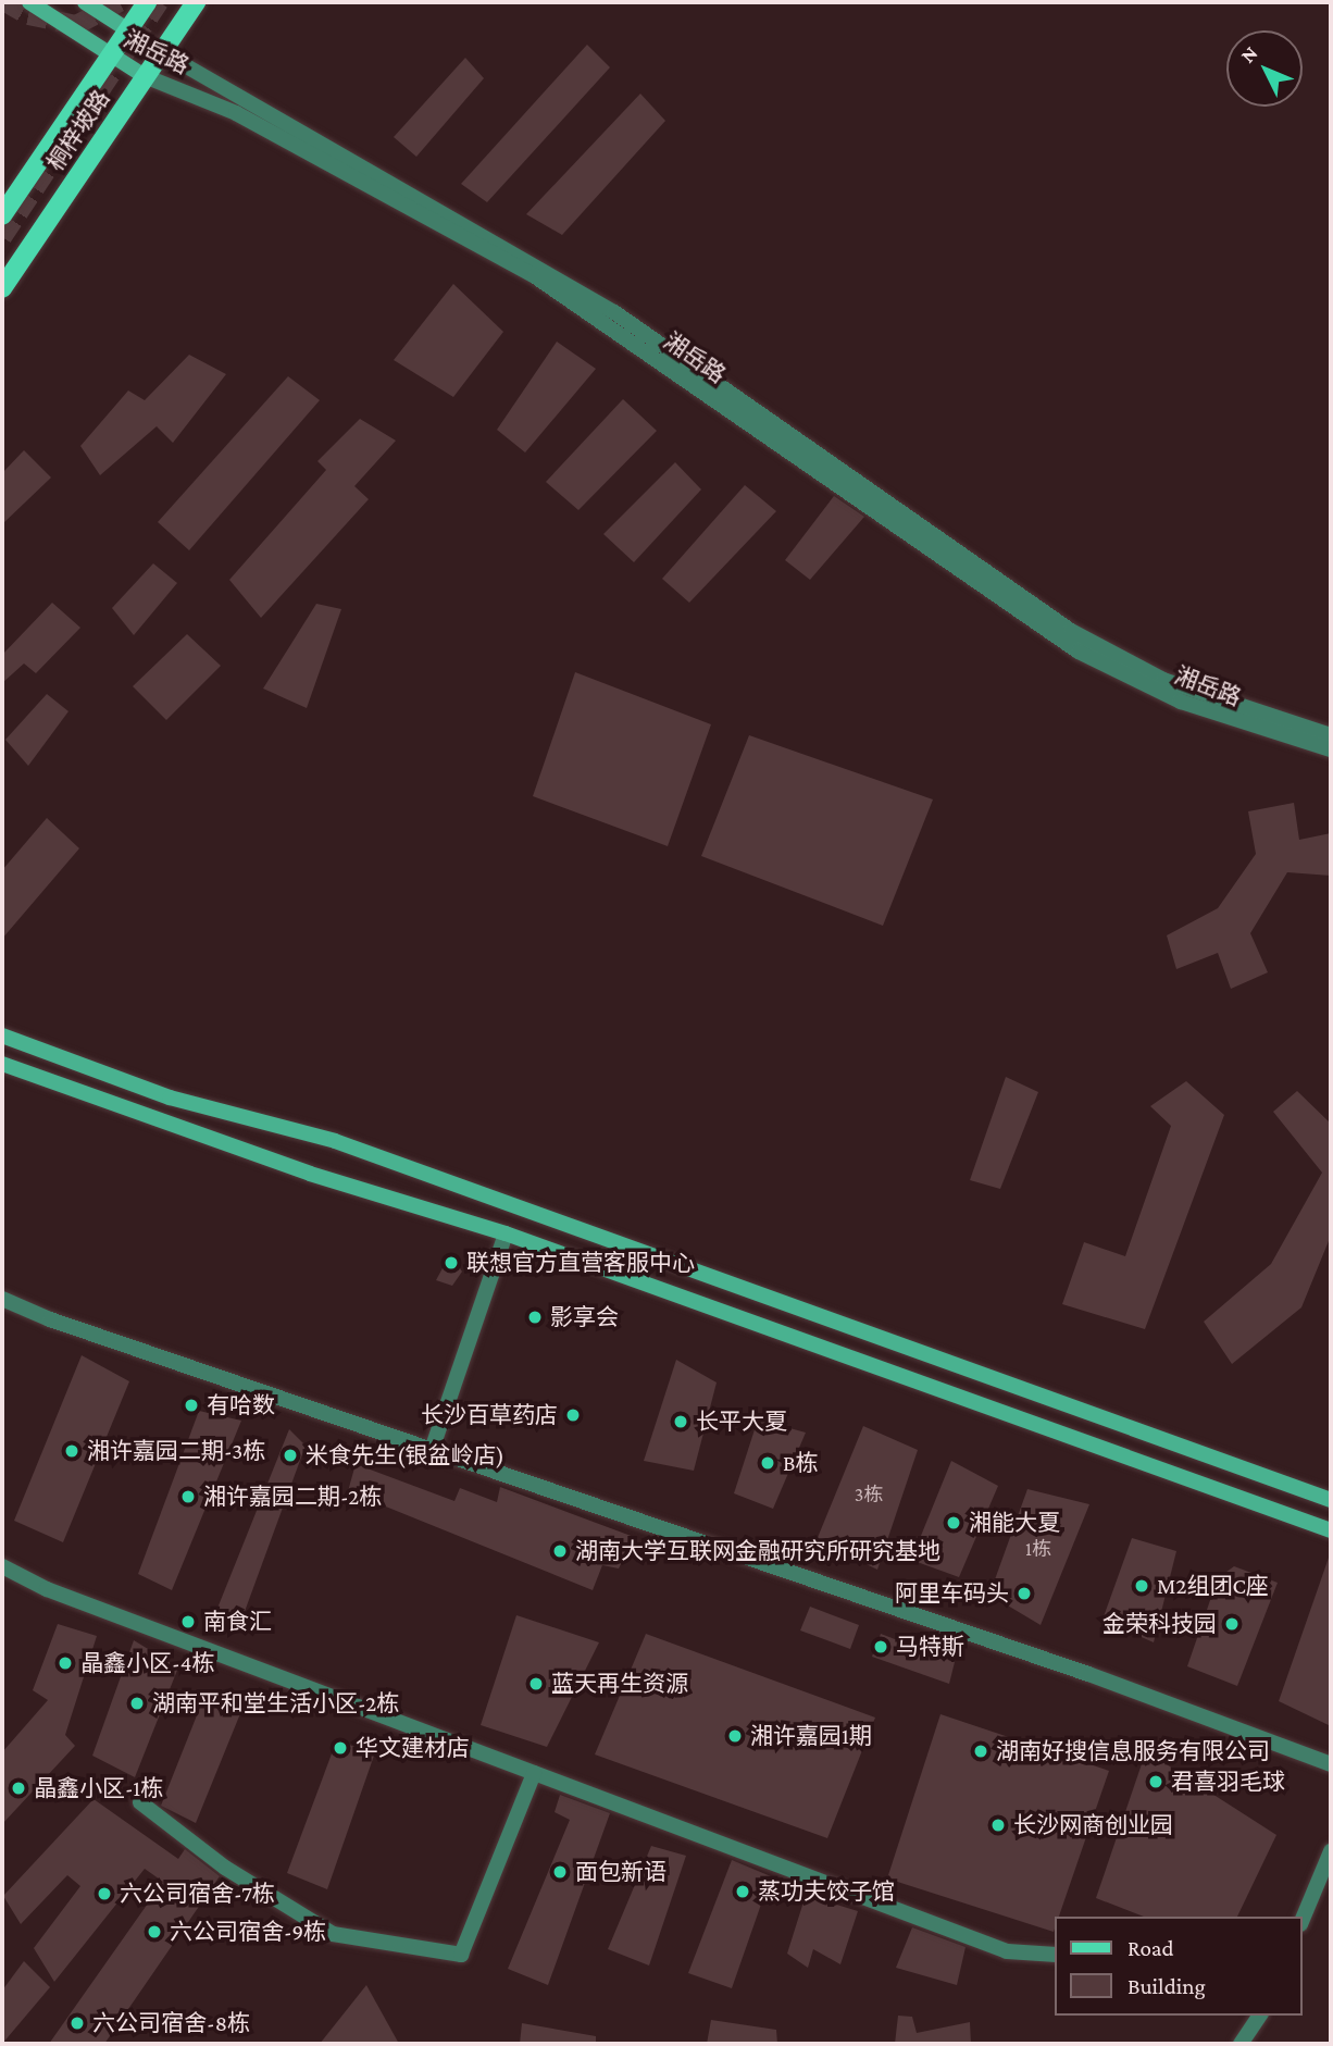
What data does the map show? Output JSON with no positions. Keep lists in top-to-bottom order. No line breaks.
{"streets":{"main road":["湘岳路","桐梓坡路"]},"crossings":[["湘岳路","桐梓坡路"]],"places":["联想官方直营客服中心","影享会","有哈数","长沙百草药店","长平大夏","湘许嘉园二期-3栋","米食先生(银盆岭店)","B栋","湘许嘉园二期-2栋","湘能大夏","湖南大学互联网金融研究所研究基地","M2组团C座","阿里车码头","南食汇","金荣科技园","马特斯","晶鑫小区-4栋","蓝天再生资源","湖南平和堂生活小区-2栋","湘许嘉园1期","华文建材店","湖南好搜信息服务有限公司","君喜羽毛球","晶鑫小区-1栋","长沙网商创业园","面包新语","蒸功夫饺子馆","六公司宿舍-7栋","六公司宿舍-9栋","六公司宿舍-8栋"],"house_numbers":["3栋","1栋"],"legend":["Road","Building"],"north":"top left"}
